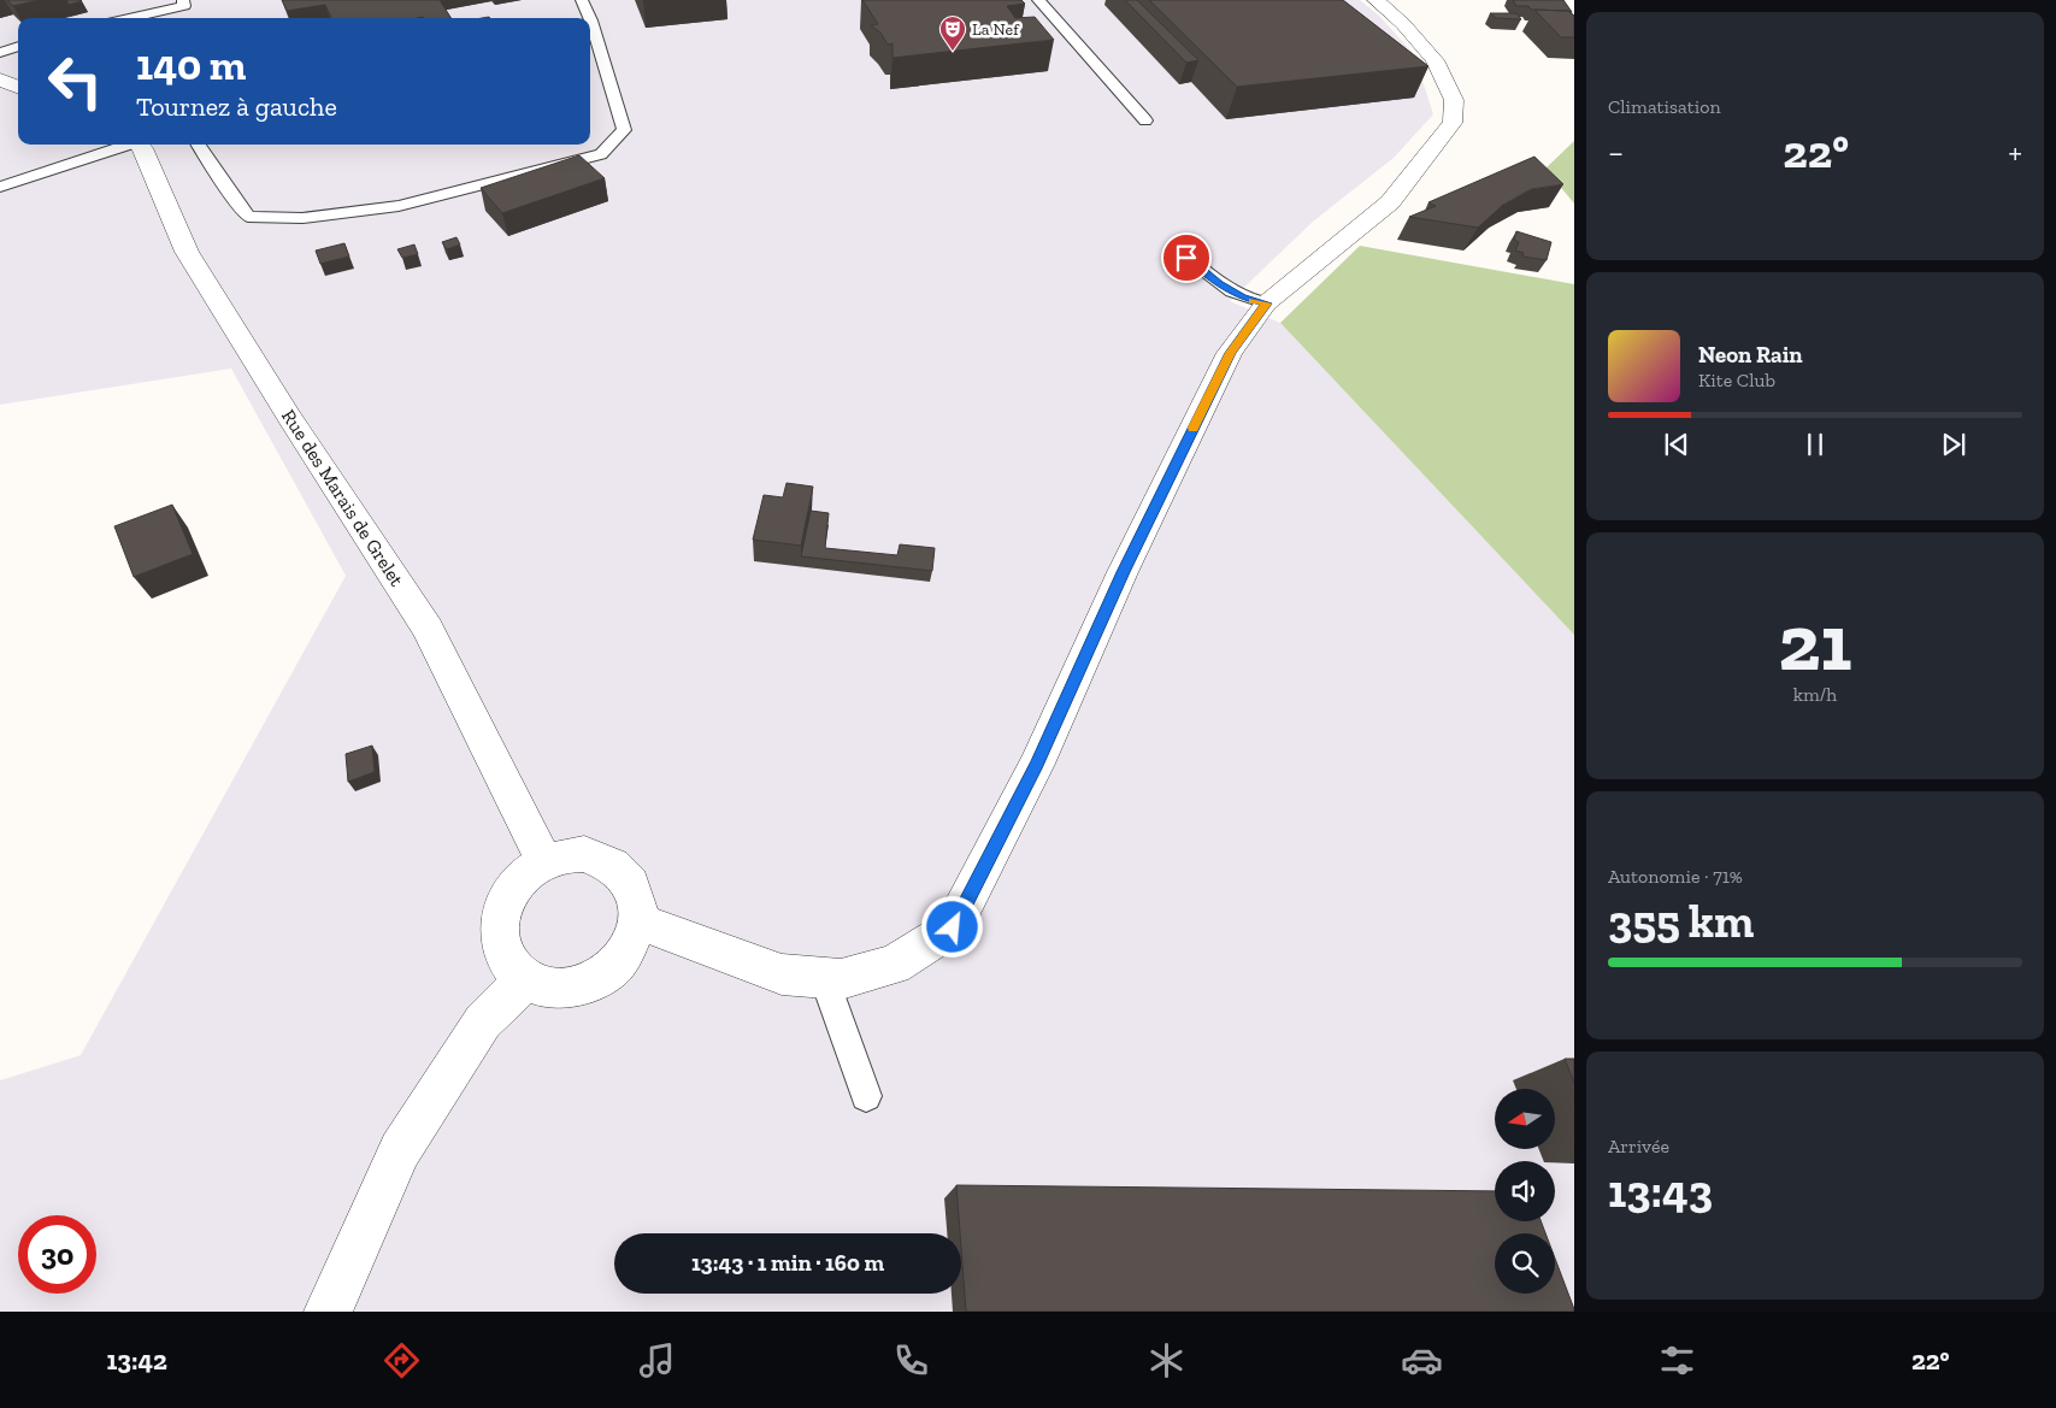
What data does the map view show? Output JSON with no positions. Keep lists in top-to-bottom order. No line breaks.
{"streets":{"street":["Rue des Marais de Grelet"]},"places":{"theatre":["La Nef"]},"north":"left","page":{"tile":["Climatisation",["21","km/h"],["Autonomie · 71%","355 km"],["Arrivée","13:43"]],"turn":["140 m","Tournez à gauche"],"heat":["−","22°","+"],"song":["Neon Rain","Kite Club"],"limit":"30","trip":"13:43 · 1 min · 160 m","tabs":["13:42","22°"]}}
